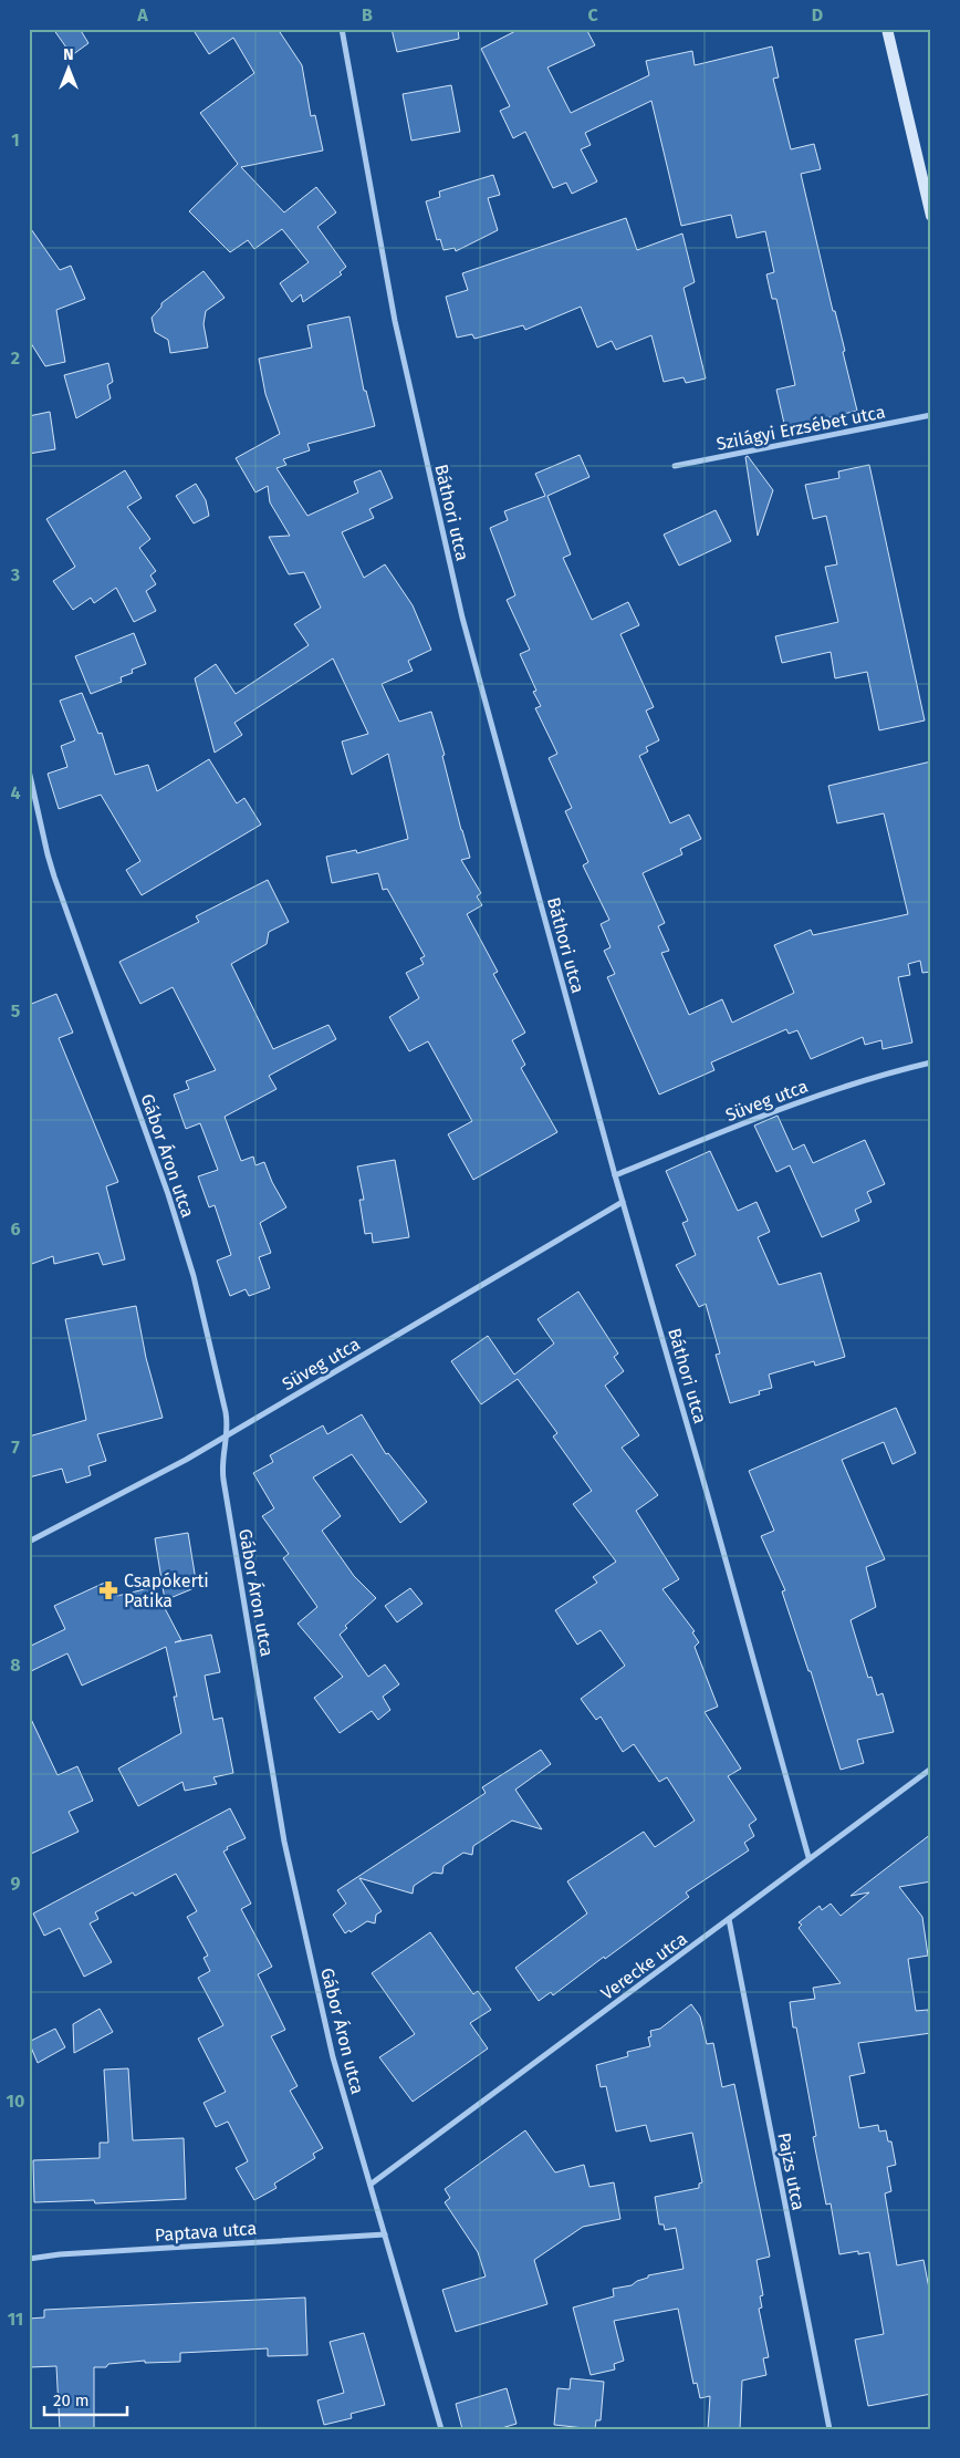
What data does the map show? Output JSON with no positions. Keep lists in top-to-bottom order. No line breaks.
{"streets":{"street":["Szilágyi Erzsébet utca","Báthori utca","Süveg utca","Gábor Áron utca","Verecke utca","Pajzs utca","Paptava utca"]},"crossings":[["Báthori utca","Süveg utca"],["Báthori utca","Verecke utca"],["Süveg utca","Gábor Áron utca"],["Gábor Áron utca","Verecke utca"],["Gábor Áron utca","Paptava utca"],["Verecke utca","Pajzs utca"]],"places":{"pharmacy":["Csapókerti Patika"]},"scale_bar":"20 m","north":"top","grid":{"columns":["A","B","C","D"],"rows":["1","2","3","4","5","6","7","8","9","10","11"]}}
